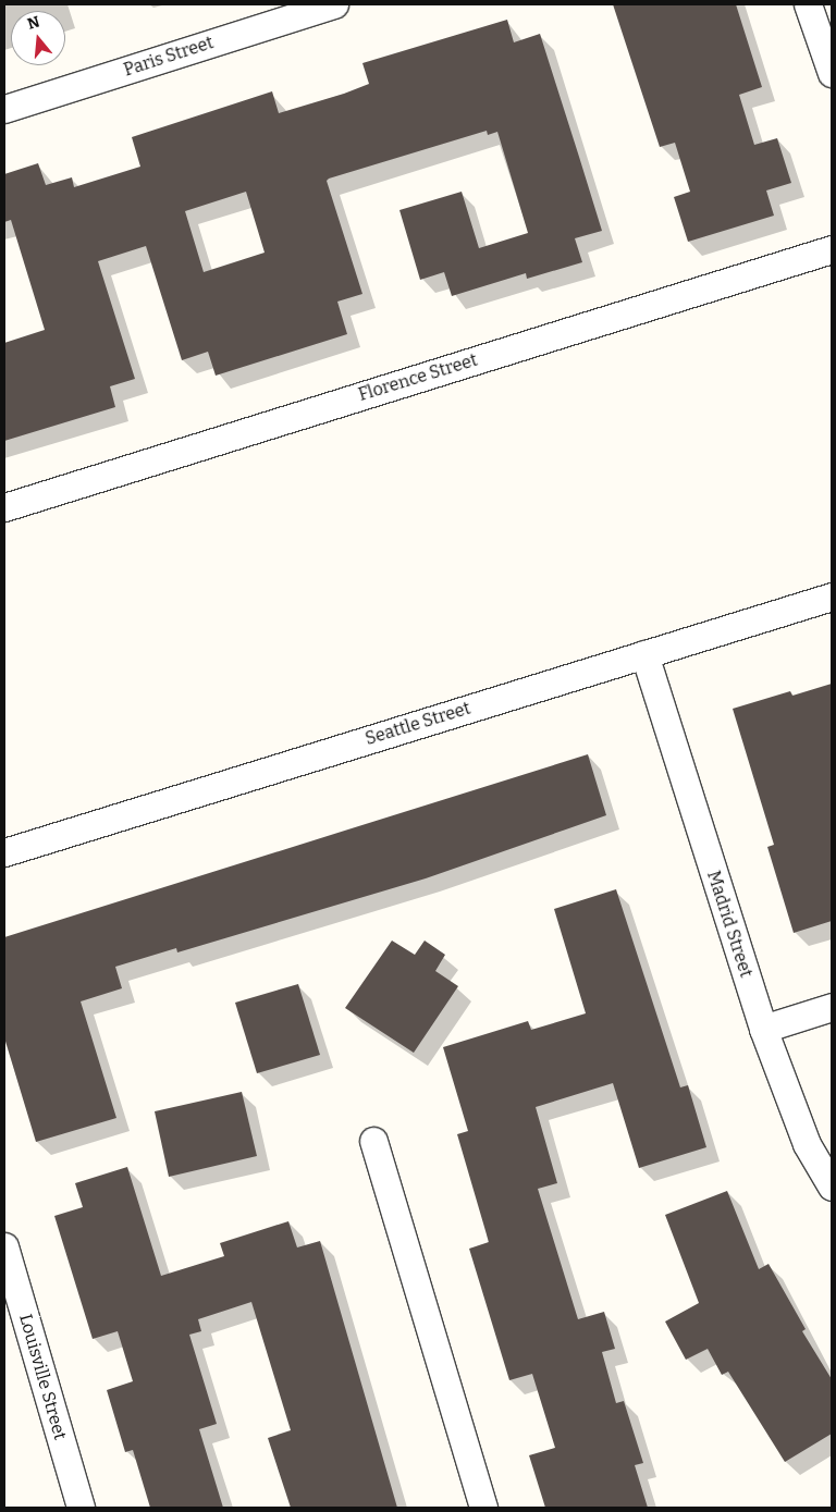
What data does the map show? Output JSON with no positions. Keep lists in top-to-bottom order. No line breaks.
{"streets":{"street":["Paris Street","Florence Street","Seattle Street","Madrid Street","Louisville Street"]},"crossings":[["Seattle Street","Madrid Street"]],"north":"top"}
